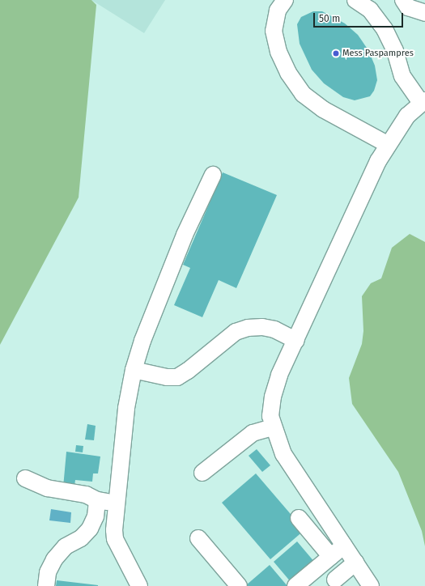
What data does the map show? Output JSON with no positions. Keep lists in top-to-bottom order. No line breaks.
{"places":["Mess Paspampres"],"scale_bar":"50 m"}
